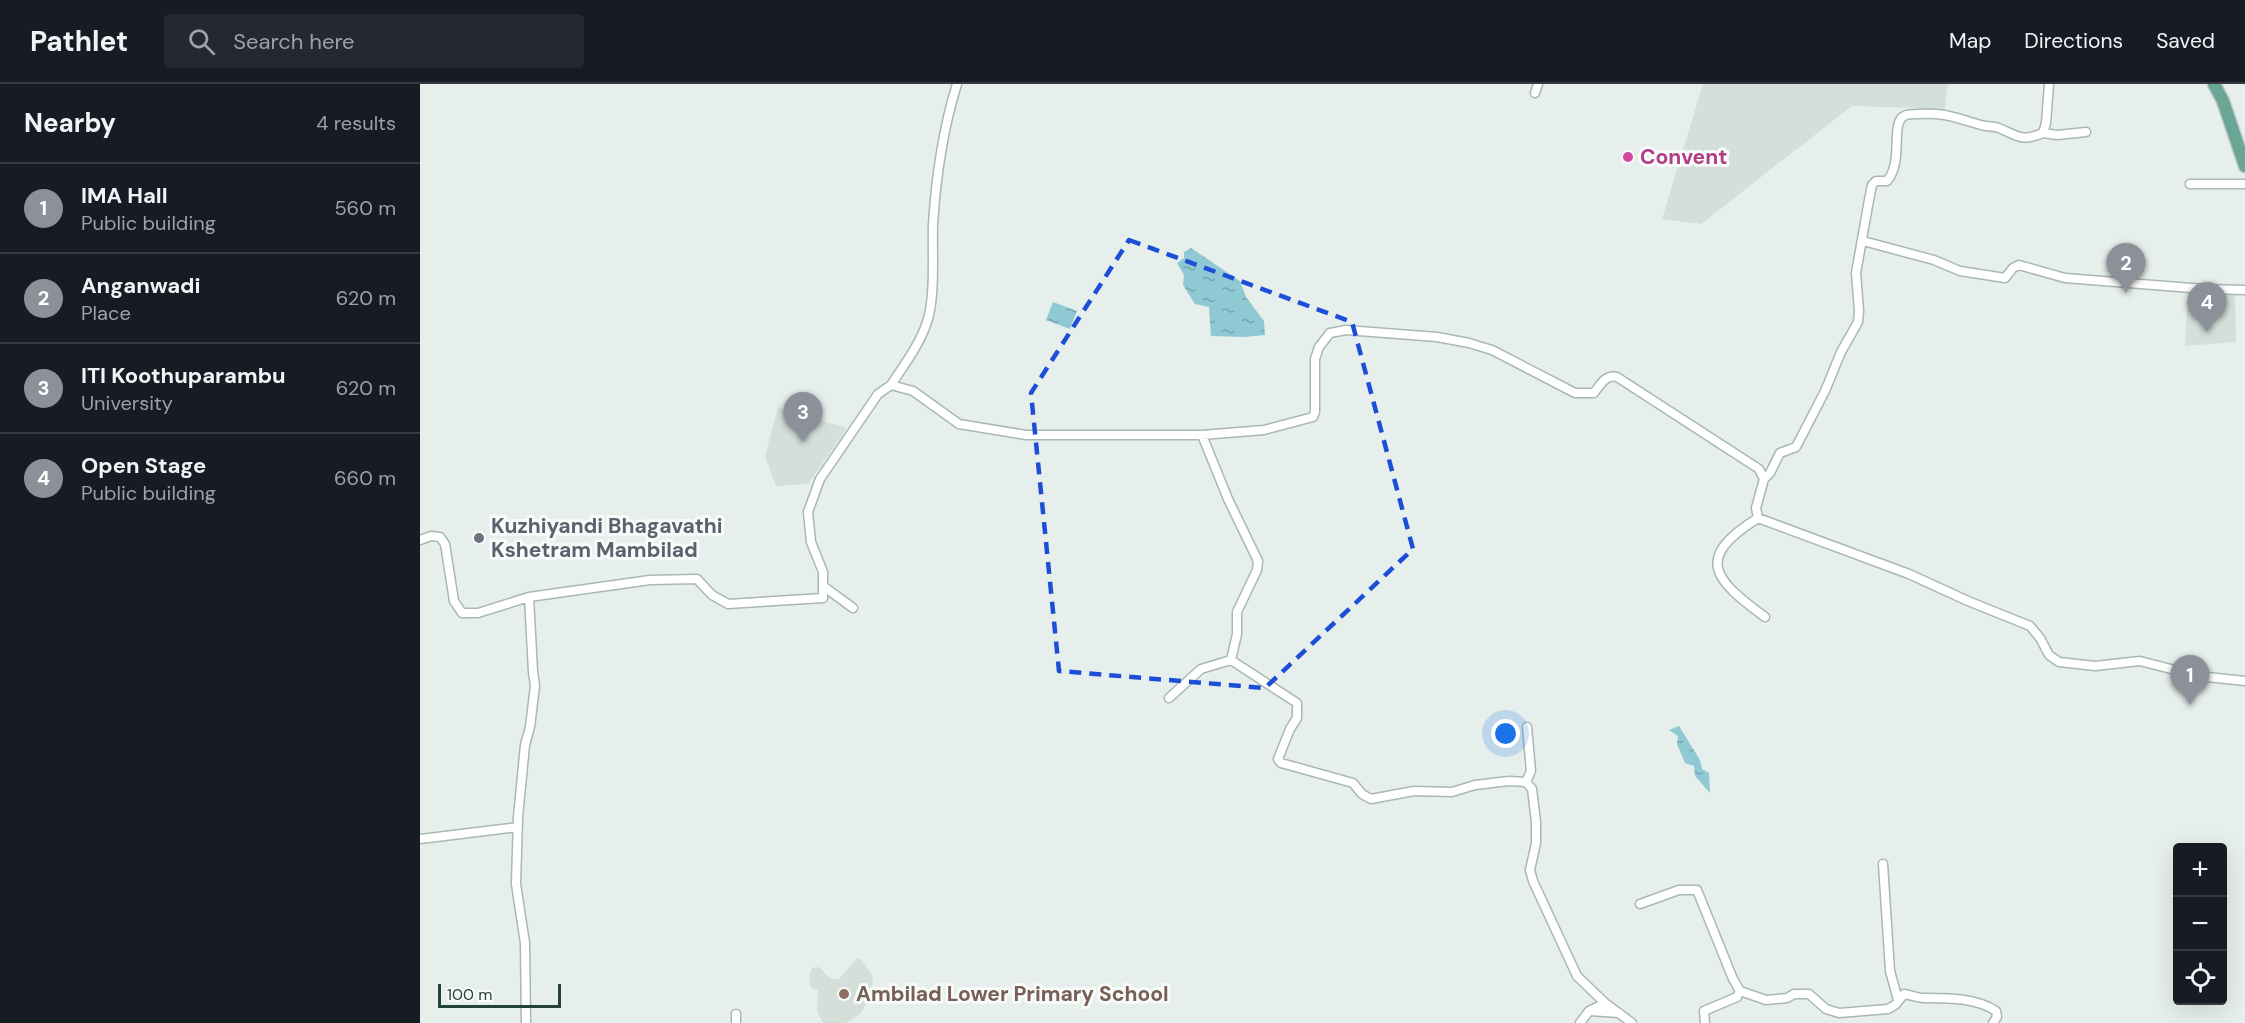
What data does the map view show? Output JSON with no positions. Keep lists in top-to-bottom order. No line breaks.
{"places":["Convent","Kuzhiyandi Bhagavathi Kshetram Mambilad","Ambilad Lower Primary School"],"scale_bar":"100 m","page":{"header":"Pathlet","search":"Search here","nav":["Map","Directions","Saved"],"heading":["Nearby","4 results"],"list":[{"mark":"1","name":"IMA Hall","note":"Public building","value":"560 m"},{"mark":"2","name":"Anganwadi","note":"Place","value":"620 m"},{"mark":"3","name":"ITI Koothuparambu","note":"University","value":"620 m"},{"mark":"4","name":"Open Stage","note":"Public building","value":"660 m"}],"pins":["2","4","3","1"],"map_buttons":["+","−"],"scale":"100 m"}}
